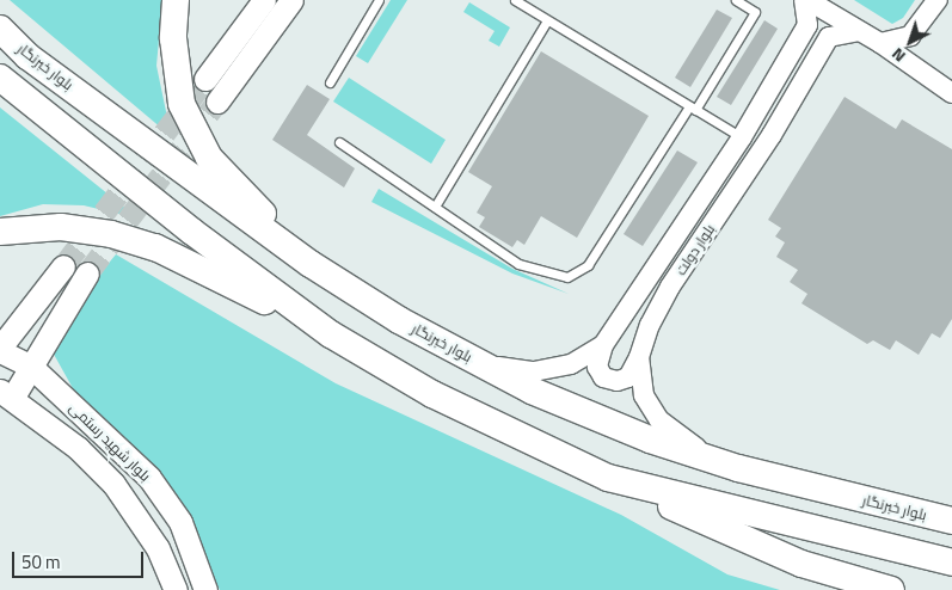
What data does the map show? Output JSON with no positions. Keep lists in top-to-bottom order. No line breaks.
{"streets":{"highway":["بلوار خبرنگار"],"main road":["بلوار شهید رستمی"],"street":["بلوار دولت"]},"crossings":[["بلوار خبرنگار","بلوار دولت"]],"scale_bar":"50 m","north":"bottom left"}
